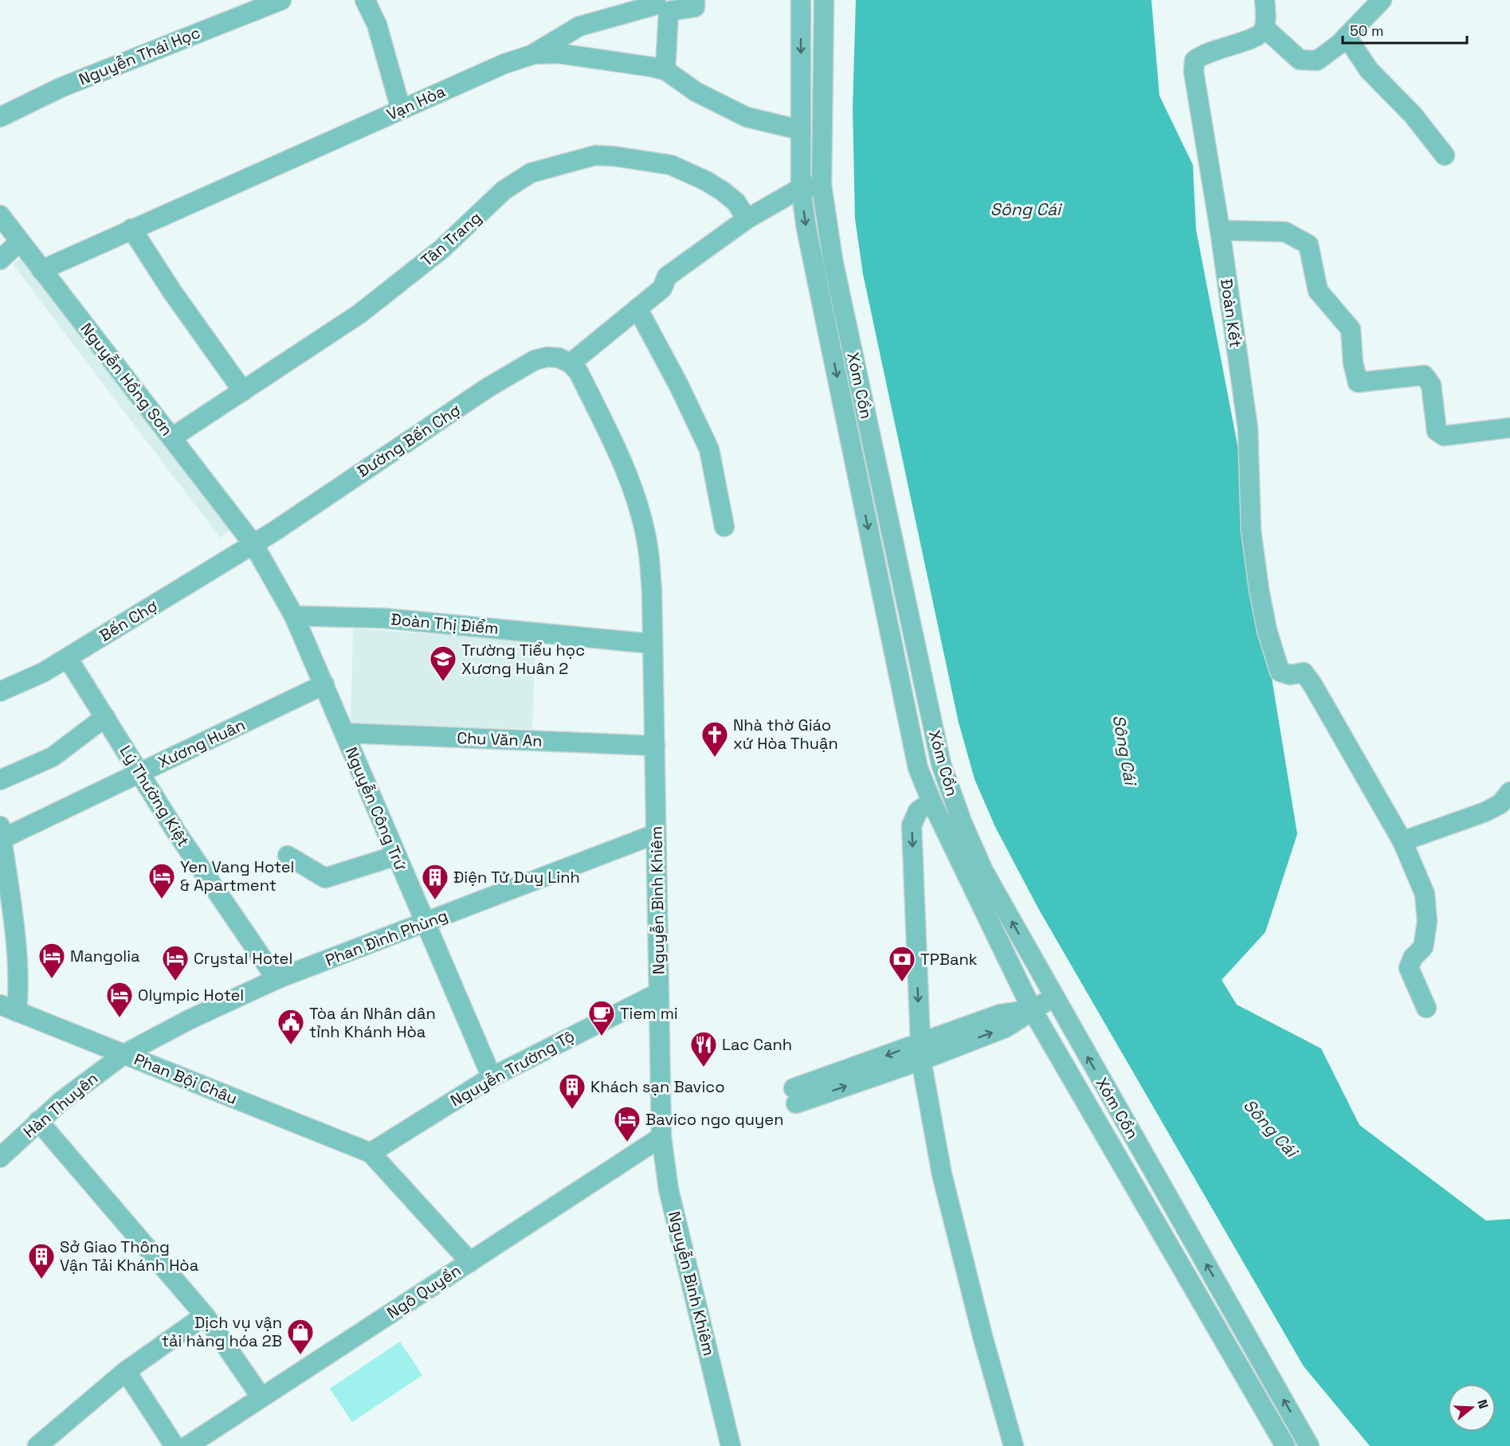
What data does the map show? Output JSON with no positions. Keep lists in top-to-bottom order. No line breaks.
{"streets":{"street":["Nguyễn Thái Học","Vạn Hòa","Tân Trang","Đoàn Kết","Nguyễn Hồng Sơn","Xóm Cồn","Đường Bến Chợ","Bến Chợ","Đoàn Thị Điểm","Chu Văn An","Xương Huân","Lý Thường Kiệt","Nguyễn Công Trứ","Nguyễn Bình Khiêm","Phan Đình Phùng","Nguyễn Trường Tộ","Phan Bội Châu","Hàn Thuyên","Ngô Quyền"]},"crossings":[["Vạn Hòa","Nguyễn Hồng Sơn"],["Vạn Hòa","Xóm Cồn"],["Tân Trang","Nguyễn Hồng Sơn"],["Nguyễn Hồng Sơn","Đường Bến Chợ"],["Nguyễn Hồng Sơn","Bến Chợ"],["Nguyễn Hồng Sơn","Nguyễn Công Trứ"],["Đường Bến Chợ","Bến Chợ"],["Đường Bến Chợ","Nguyễn Công Trứ"],["Đường Bến Chợ","Nguyễn Bình Khiêm"],["Bến Chợ","Lý Thường Kiệt"],["Bến Chợ","Nguyễn Công Trứ"],["Đoàn Thị Điểm","Nguyễn Công Trứ"],["Đoàn Thị Điểm","Nguyễn Bình Khiêm"],["Chu Văn An","Nguyễn Công Trứ"],["Chu Văn An","Nguyễn Bình Khiêm"],["Xương Huân","Lý Thường Kiệt"],["Xương Huân","Nguyễn Công Trứ"],["Lý Thường Kiệt","Phan Đình Phùng"],["Nguyễn Công Trứ","Phan Đình Phùng"],["Nguyễn Công Trứ","Nguyễn Trường Tộ"],["Nguyễn Bình Khiêm","Phan Đình Phùng"],["Nguyễn Bình Khiêm","Nguyễn Trường Tộ"],["Nguyễn Bình Khiêm","Ngô Quyền"],["Phan Đình Phùng","Phan Bội Châu"],["Phan Đình Phùng","Hàn Thuyên"],["Nguyễn Trường Tộ","Phan Bội Châu"],["Phan Bội Châu","Hàn Thuyên"]],"water":["Sông Cái"],"places":{"school or university":["Trường Tiểu học Xương Huân 2"],"church":["Nhà thờ Giáo xứ Hòa Thuận"],"hotel":["Yen Vang Hotel & Apartment","Mangolia","Crystal Hotel","Olympic Hotel","Bavico ngo quyen"],"building":["Điện Tử Duy Linh","Khách sạn Bavico","Sở Giao Thông Vận Tải Khánh Hòa"],"bank":["TPBank"],"cafe":["Tiem mi"],"public building":["Tòa án Nhân dân tỉnh Khánh Hòa"],"restaurant":["Lac Canh"],"shop":["Dịch vụ vận tải hàng hóa 2B"]},"scale_bar":"50 m","north":"right"}
